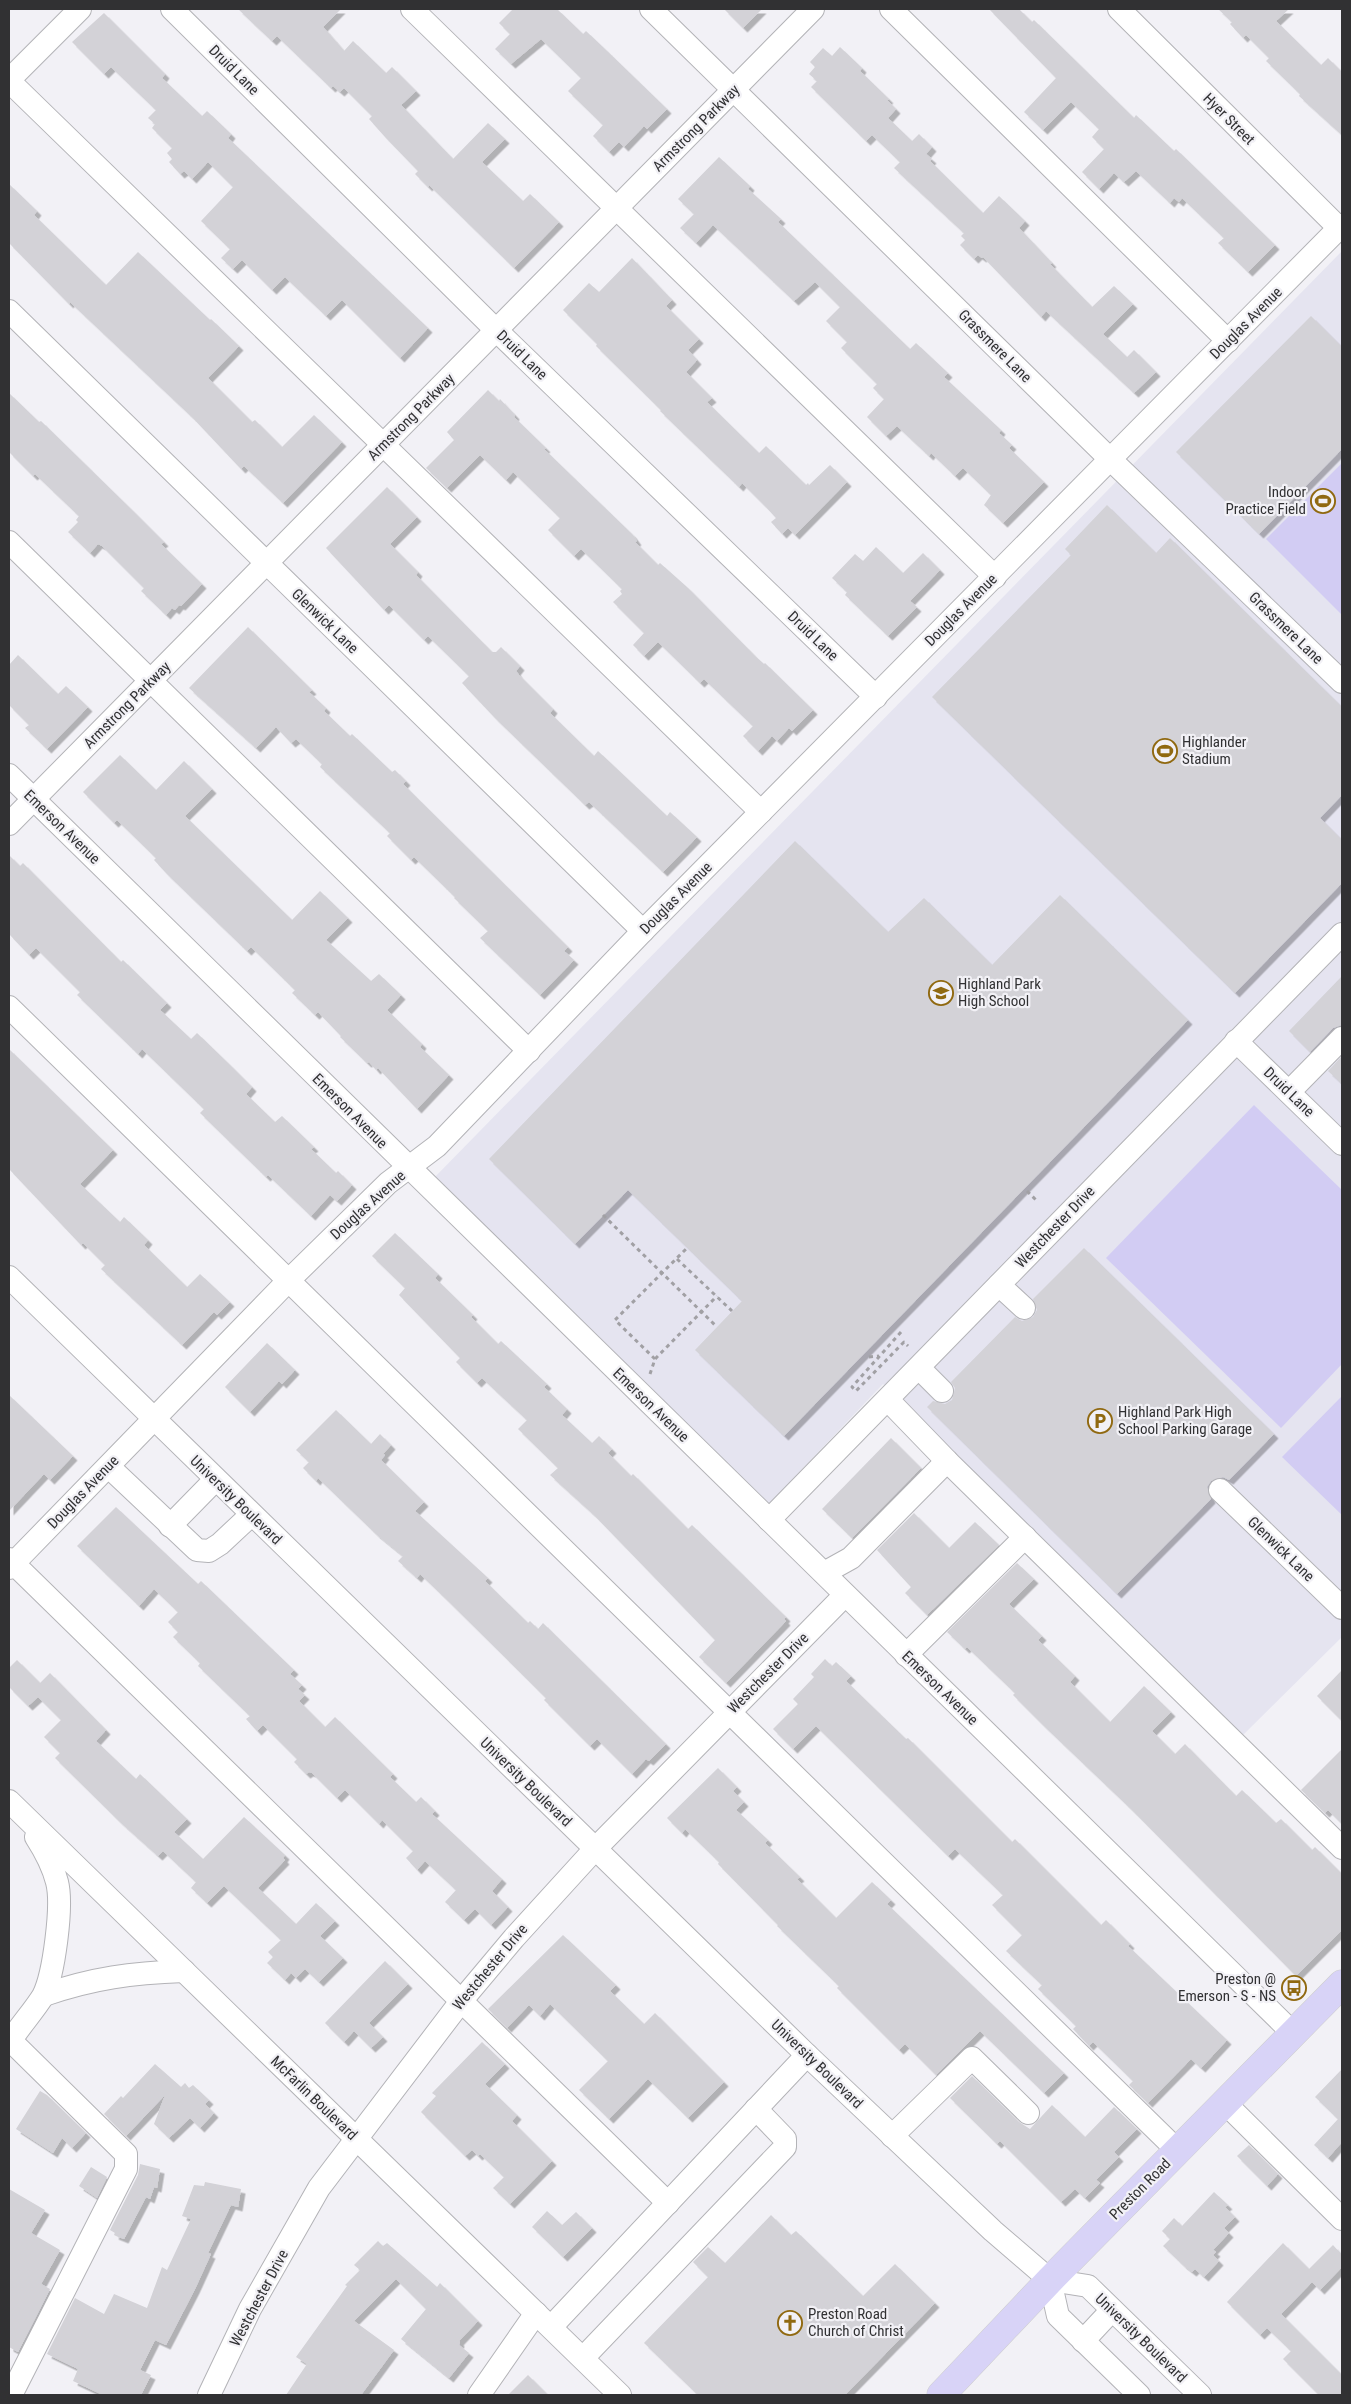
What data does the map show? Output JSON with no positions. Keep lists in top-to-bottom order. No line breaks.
{"streets":{"main road":["Preston Road"],"street":["Druid Lane","Hyer Street","Armstrong Parkway","Douglas Avenue","Grassmere Lane","Glenwick Lane","Emerson Avenue","Westchester Drive","University Boulevard","McFarlin Boulevard"]},"crossings":[["Druid Lane","Armstrong Parkway"],["Druid Lane","Douglas Avenue"],["Druid Lane","Westchester Drive"],["Hyer Street","Douglas Avenue"],["Armstrong Parkway","Grassmere Lane"],["Armstrong Parkway","Glenwick Lane"],["Armstrong Parkway","Emerson Avenue"],["Douglas Avenue","Grassmere Lane"],["Douglas Avenue","Glenwick Lane"],["Douglas Avenue","Emerson Avenue"],["Douglas Avenue","University Boulevard"],["Emerson Avenue","Westchester Drive"],["Emerson Avenue","Preston Road"],["Westchester Drive","University Boulevard"],["Westchester Drive","McFarlin Boulevard"],["University Boulevard","Preston Road"]],"places":{"sports":["Indoor Practice Field","Highlander Stadium"],"school or university":["Highland Park High School"],"parking":["Highland Park High School Parking Garage"],"bus stop":["Preston @ Emerson - S - NS"],"church":["Preston Road Church of Christ"]}}
